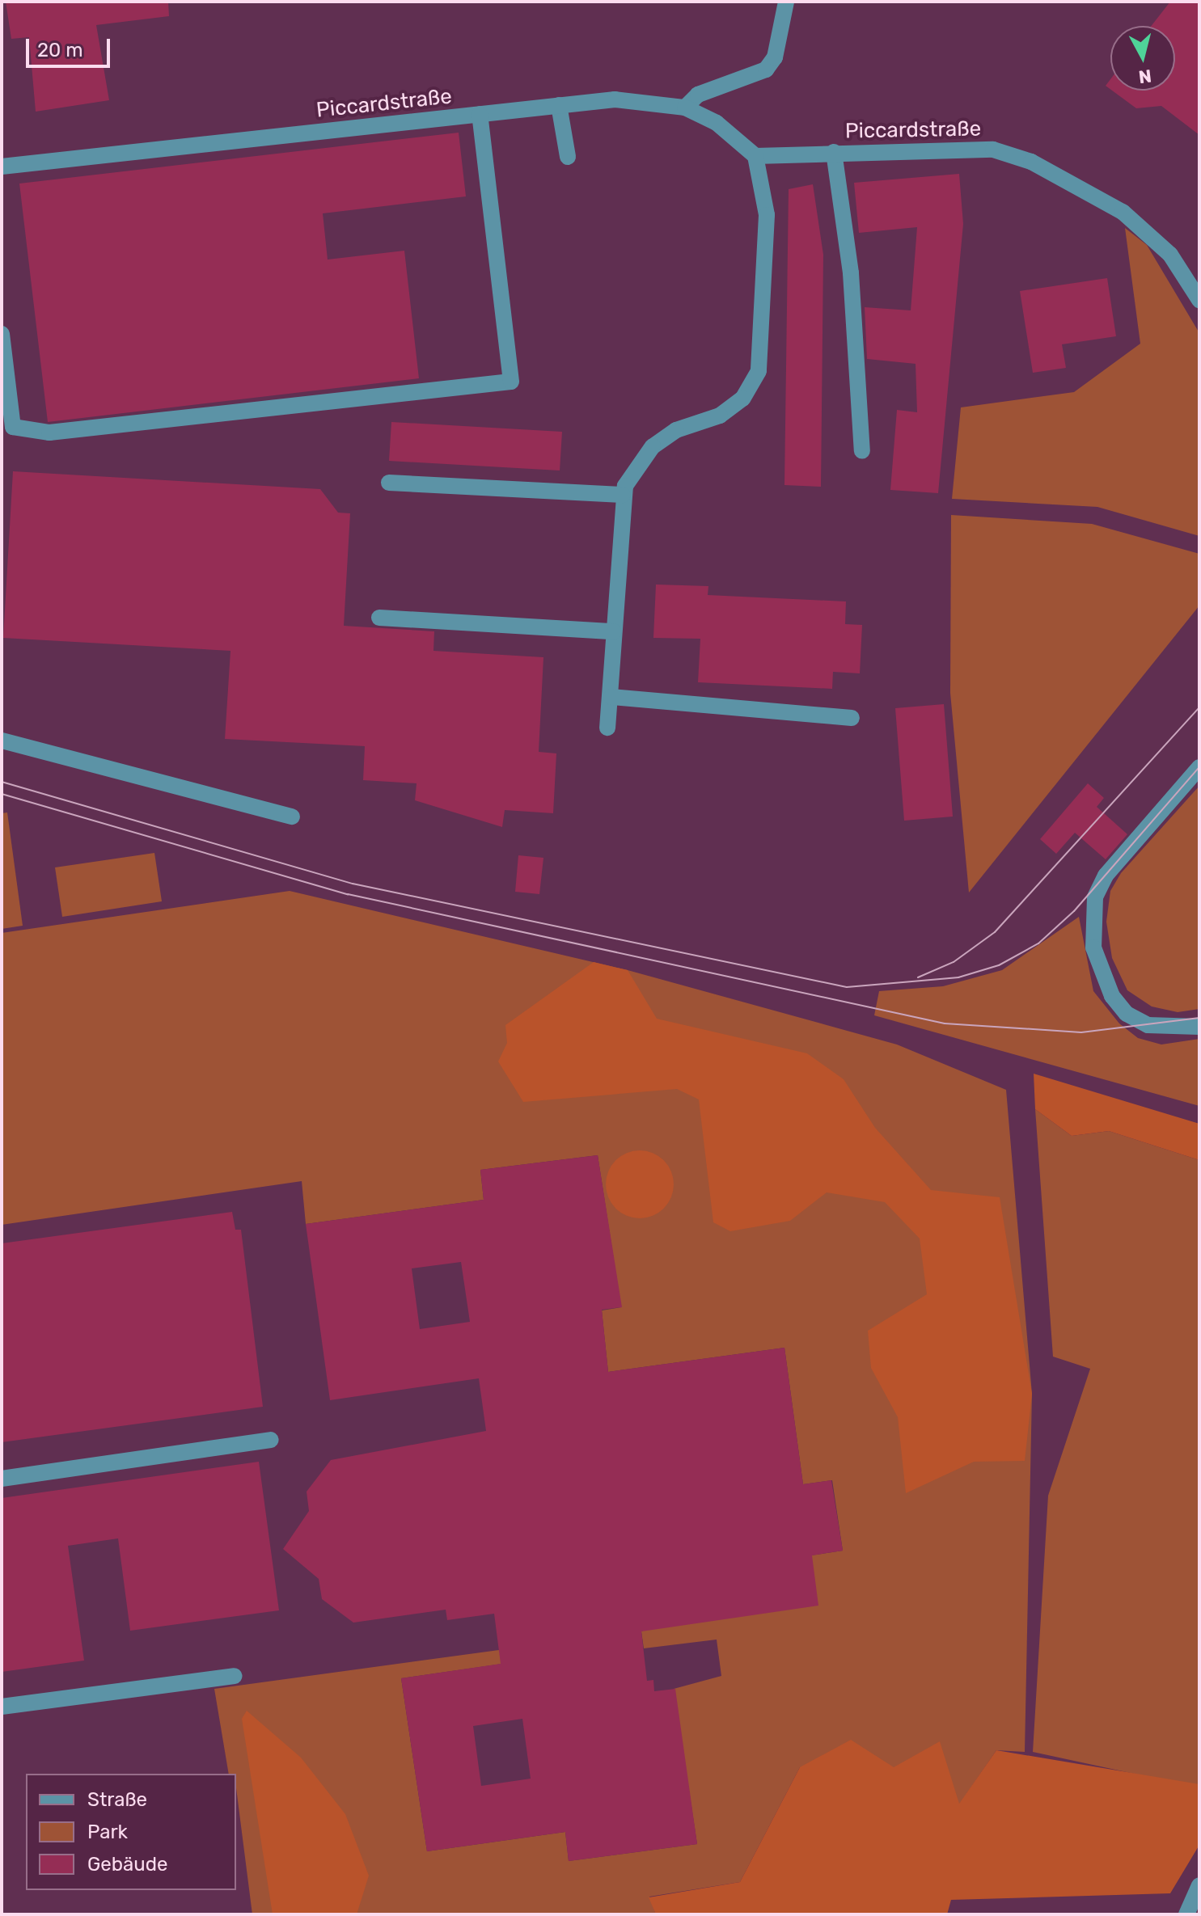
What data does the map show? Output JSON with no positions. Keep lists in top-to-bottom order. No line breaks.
{"streets":{"street":["Piccardstraße"]},"legend":["Straße","Park","Gebäude"],"scale_bar":"20 m","north":"bottom"}
